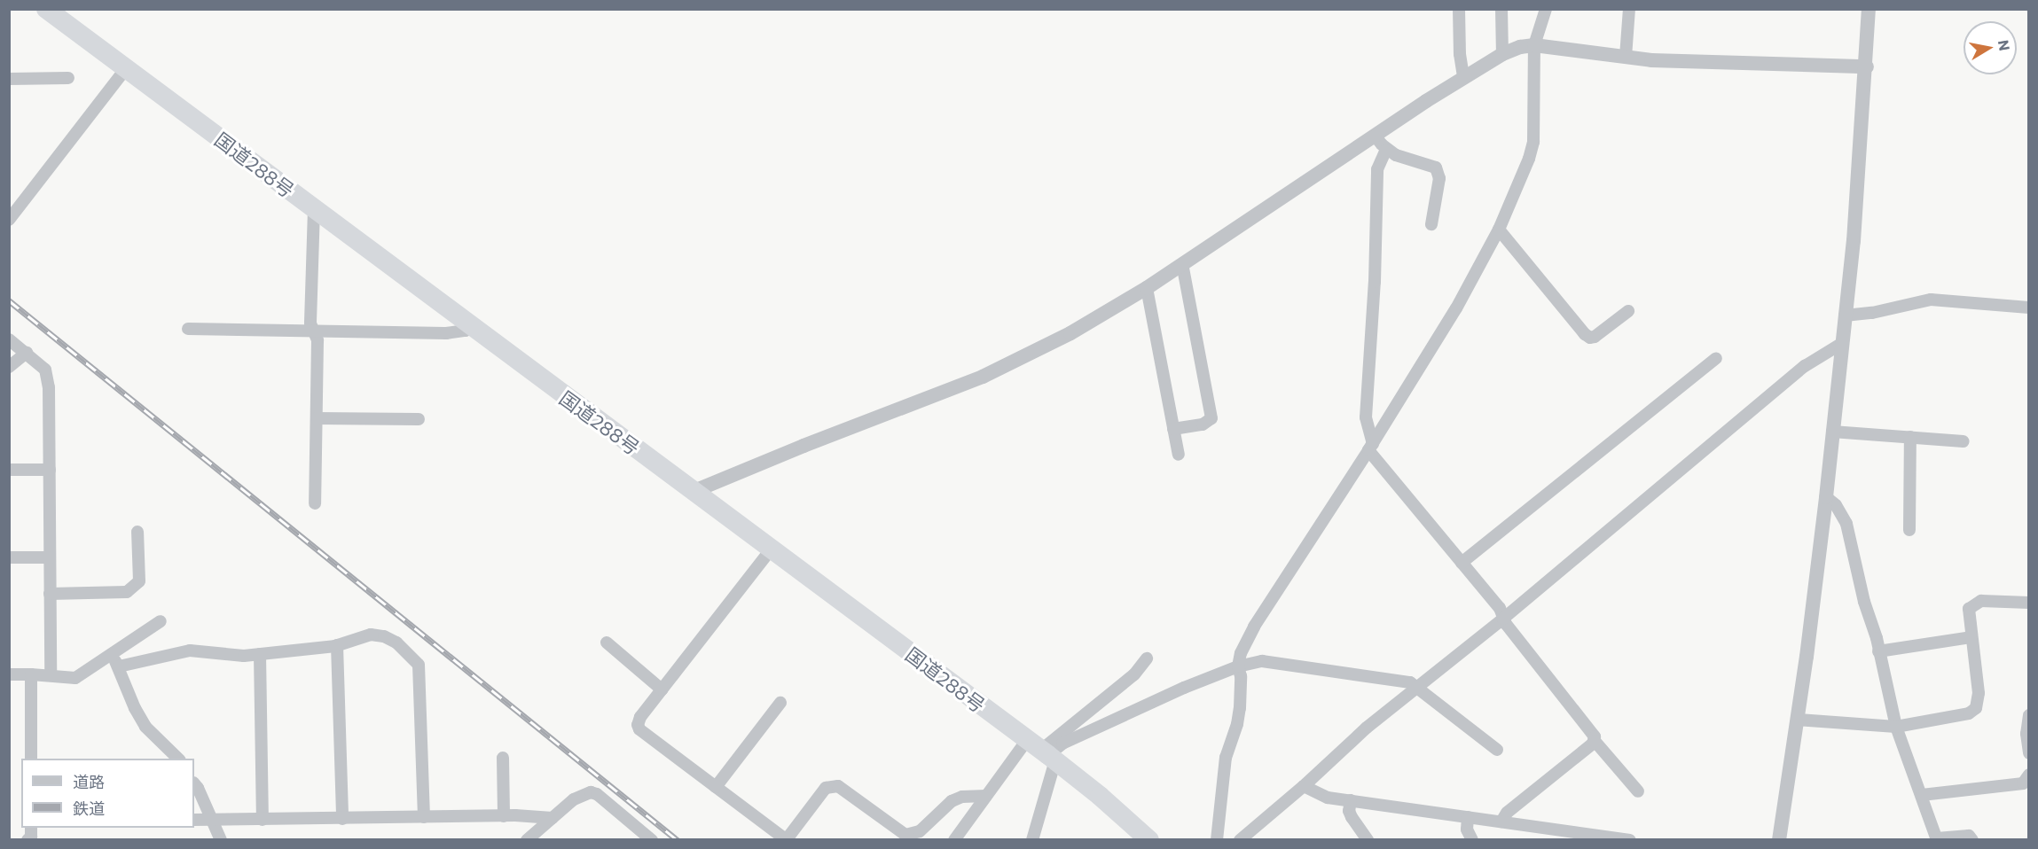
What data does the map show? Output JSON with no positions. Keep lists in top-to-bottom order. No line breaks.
{"streets":{"highway":["国道288号"]},"legend":["道路","鉄道"],"north":"right"}
